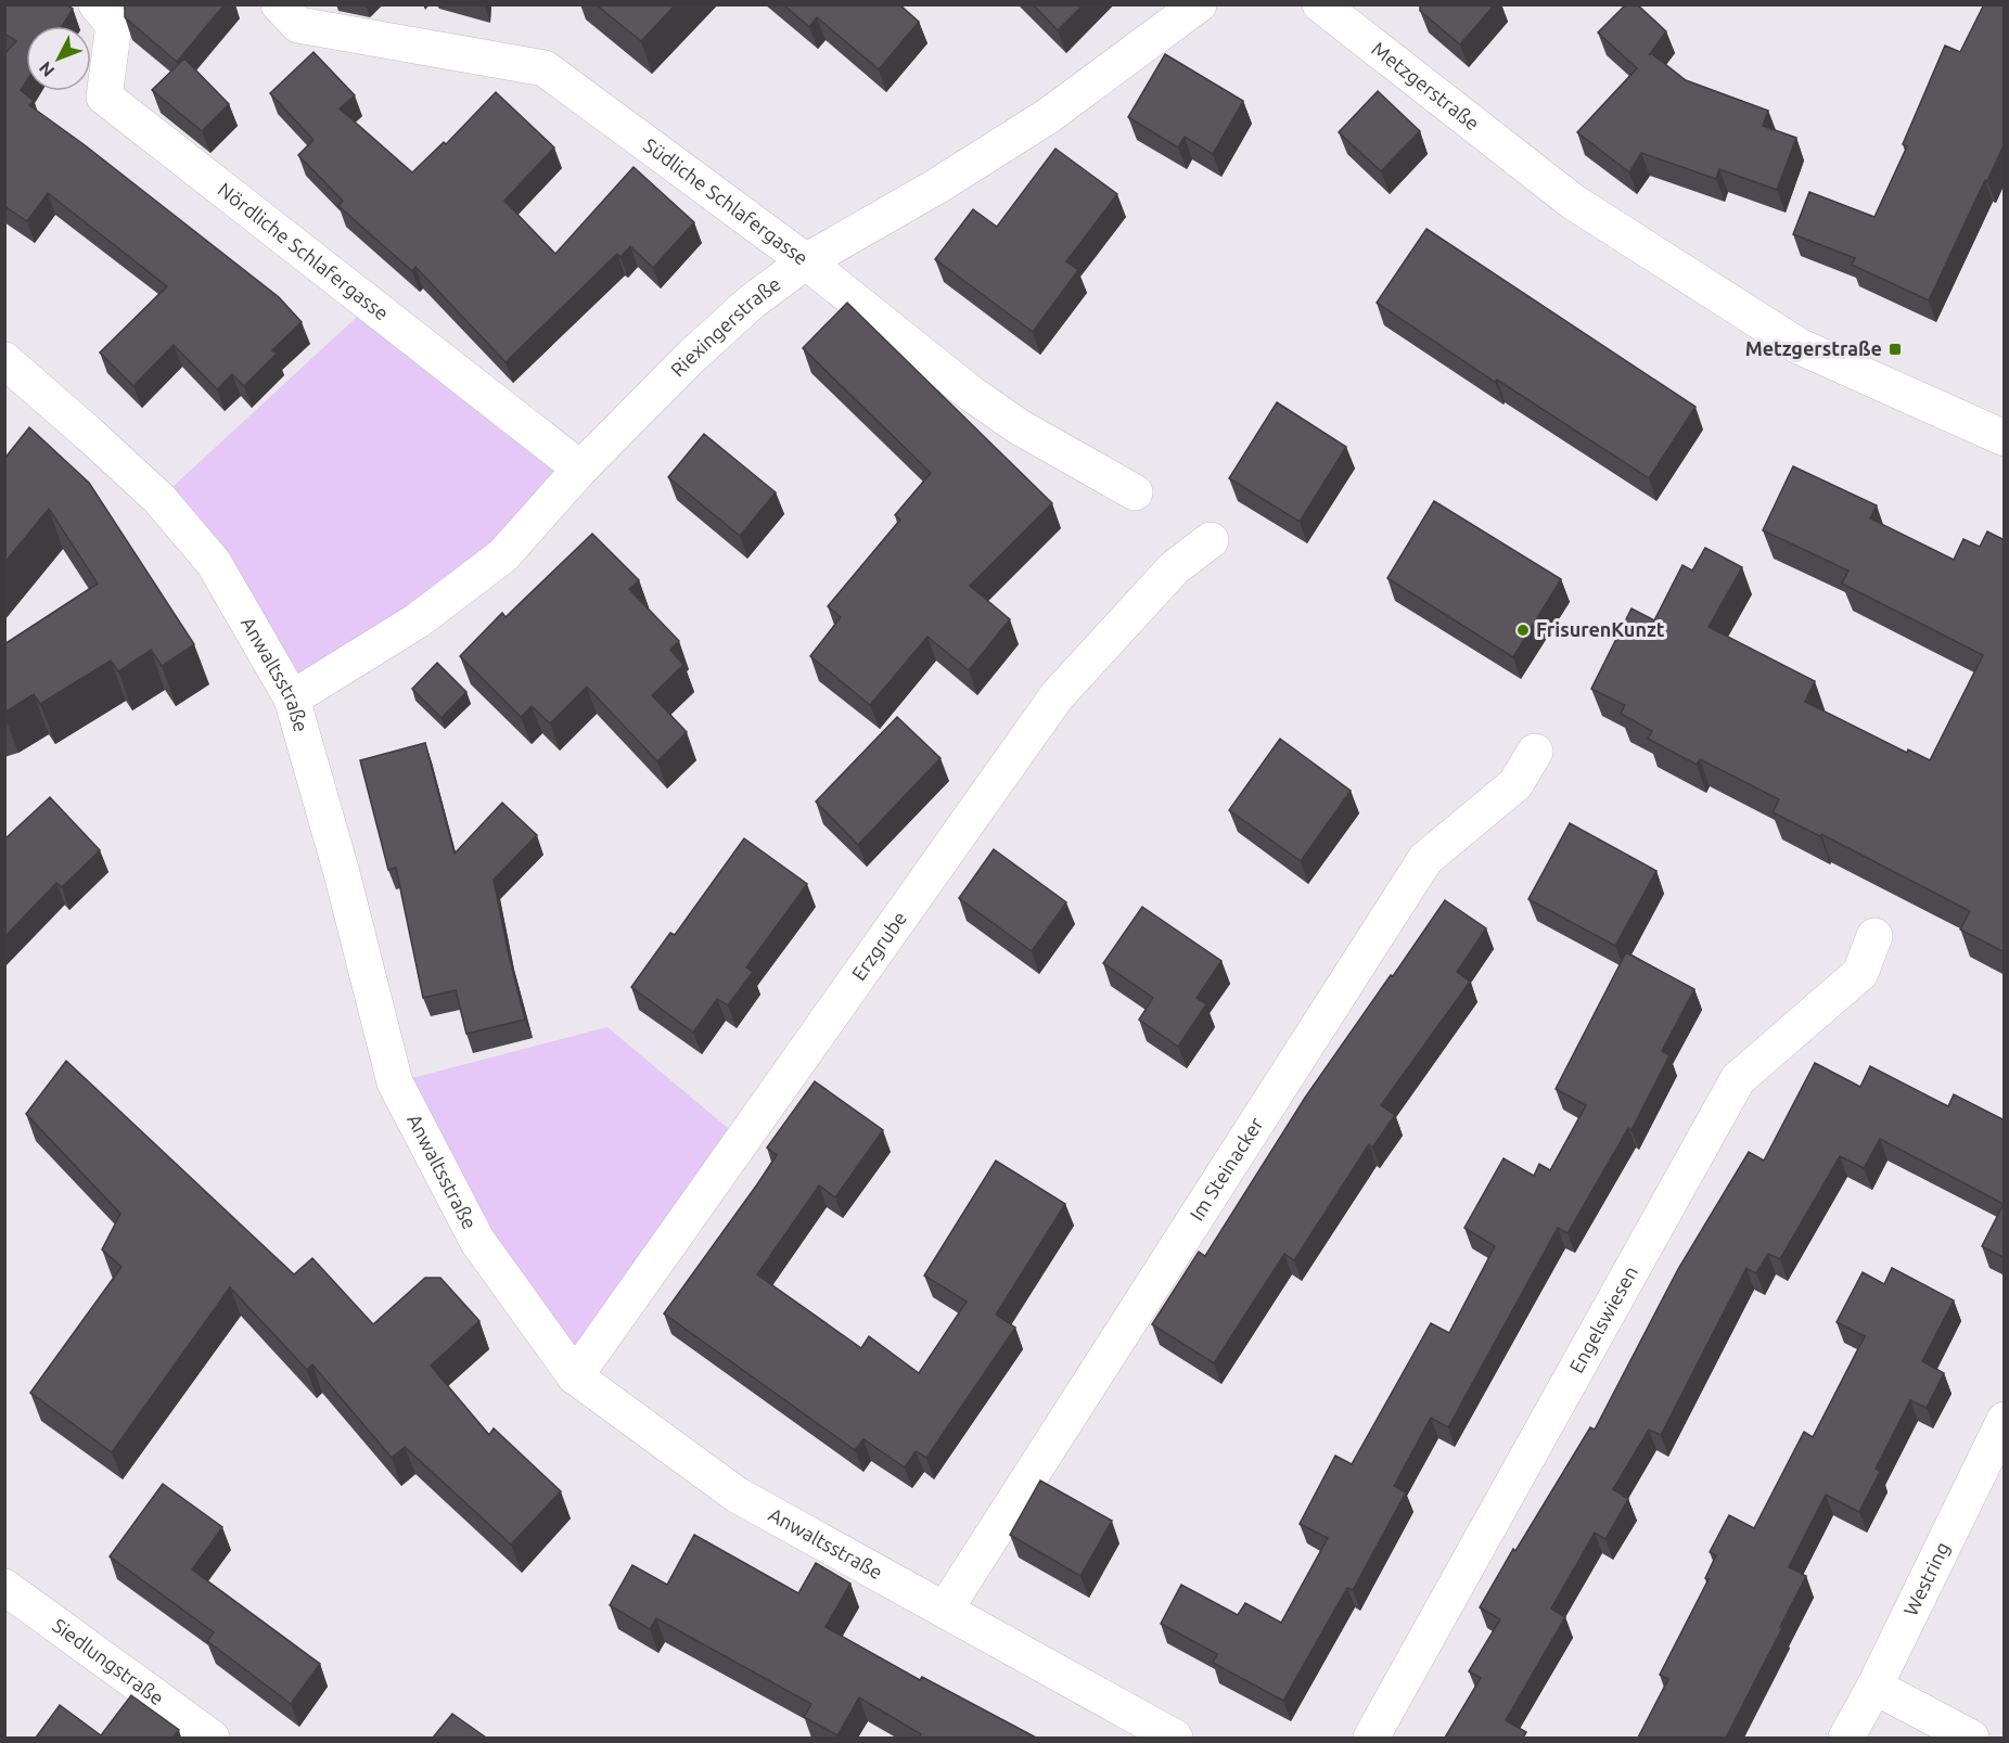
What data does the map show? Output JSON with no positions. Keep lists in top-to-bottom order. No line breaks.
{"streets":{"street":["Metzgerstraße","Südliche Schlafergasse","Nördliche Schlafergasse","Riexingerstraße","Anwaltsstraße","Erzgrube","Im Steinacker","Engelswiesen","Westring","Siedlungstraße"]},"crossings":[["Südliche Schlafergasse","Riexingerstraße"],["Nördliche Schlafergasse","Riexingerstraße"],["Riexingerstraße","Anwaltsstraße"],["Anwaltsstraße","Erzgrube"],["Anwaltsstraße","Im Steinacker"]],"places":{"transit":["Metzgerstraße"],"other":["FrisurenKunzt"]},"north":"bottom left"}
